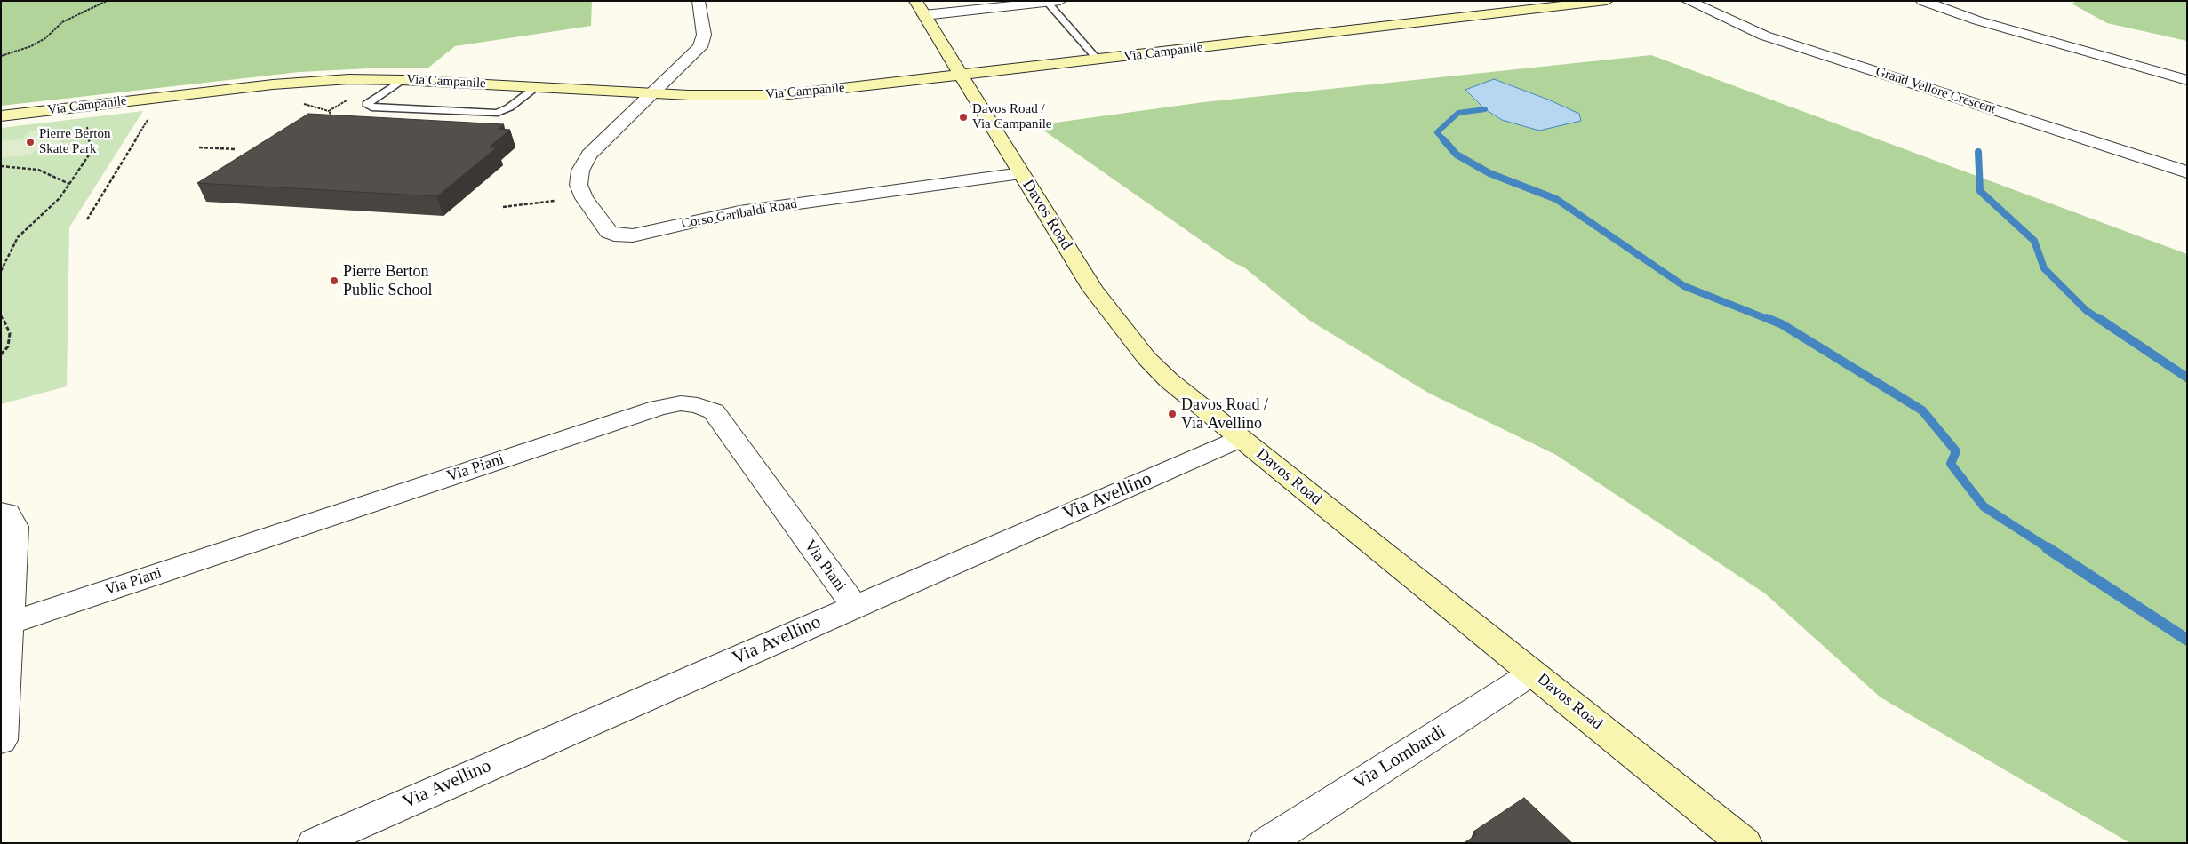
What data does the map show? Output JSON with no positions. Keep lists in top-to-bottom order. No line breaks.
{"streets":{"street":["Via Campanile","Grand Vellore Crescent","Corso Garibaldi Road","Davos Road","Via Piani","Via Avellino","Via Lombardi"]},"crossings":[["Via Campanile","Corso Garibaldi Road"],["Via Campanile","Davos Road"],["Corso Garibaldi Road","Davos Road"],["Davos Road","Via Avellino"],["Davos Road","Via Lombardi"],["Via Piani","Via Avellino"]],"places":["Davos Road / Via Campanile","Pierre Berton Skate Park","Pierre Berton Public School","Davos Road / Via Avellino"]}
